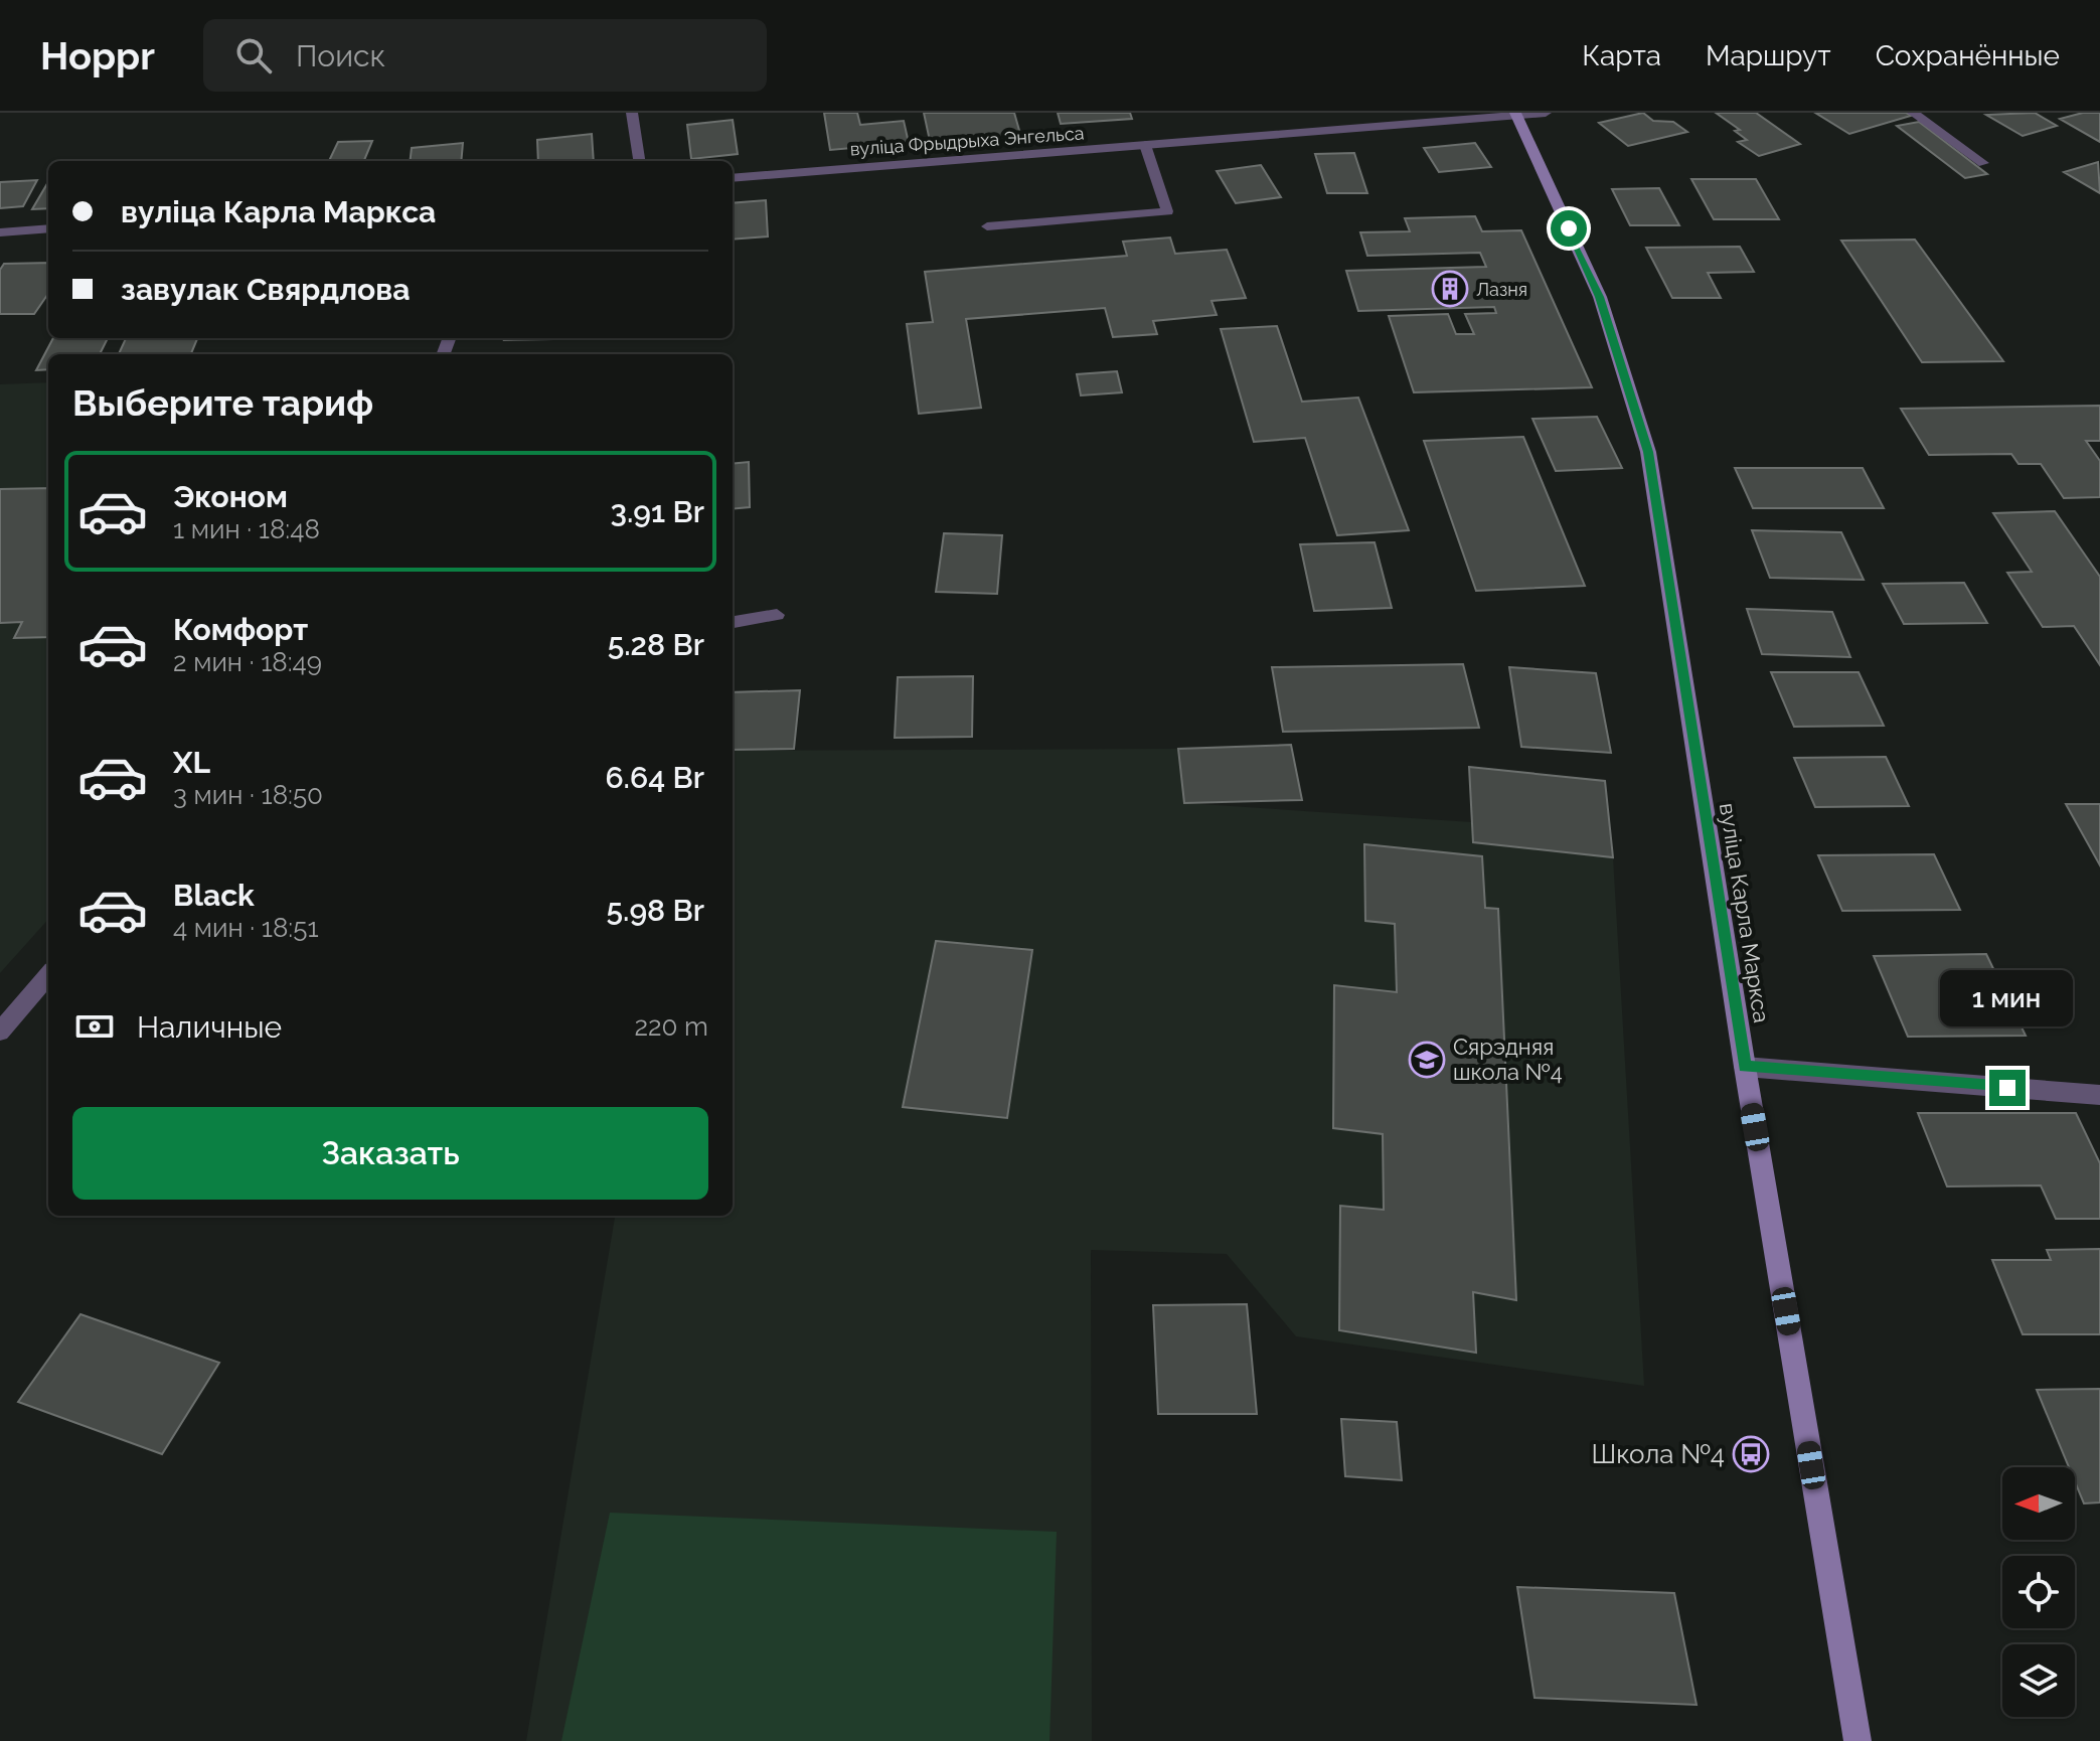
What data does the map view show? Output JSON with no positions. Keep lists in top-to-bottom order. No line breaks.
{"streets":{"main road":["вуліца Карла Маркса"],"street":["вуліца Фрыдрыха Энгельса"]},"crossings":[["вуліца Фрыдрыха Энгельса","вуліца Карла Маркса"]],"places":{"building":["Лазня"],"school or university":["Сярэдняя школа №4"],"bus stop":["Школа №4"]},"north":"left","page":{"header":"Hoppr","search":"Поиск","nav":["Карта","Маршрут","Сохранённые"],"banner":["вуліца Карла Маркса","завулак Свярдлова"],"heading":"Выберите тариф","list":[{"name":"Эконом","note":"1 мин · 18:48","value":"3.91 Br"},{"name":"Комфорт","note":"2 мин · 18:49","value":"5.28 Br"},{"name":"XL","note":"3 мин · 18:50","value":"6.64 Br"},{"name":"Black","note":"4 мин · 18:51","value":"5.98 Br"}],"bubble":"1 мин","pay":["Наличные","220 m"],"buttons":"Заказать"}}
